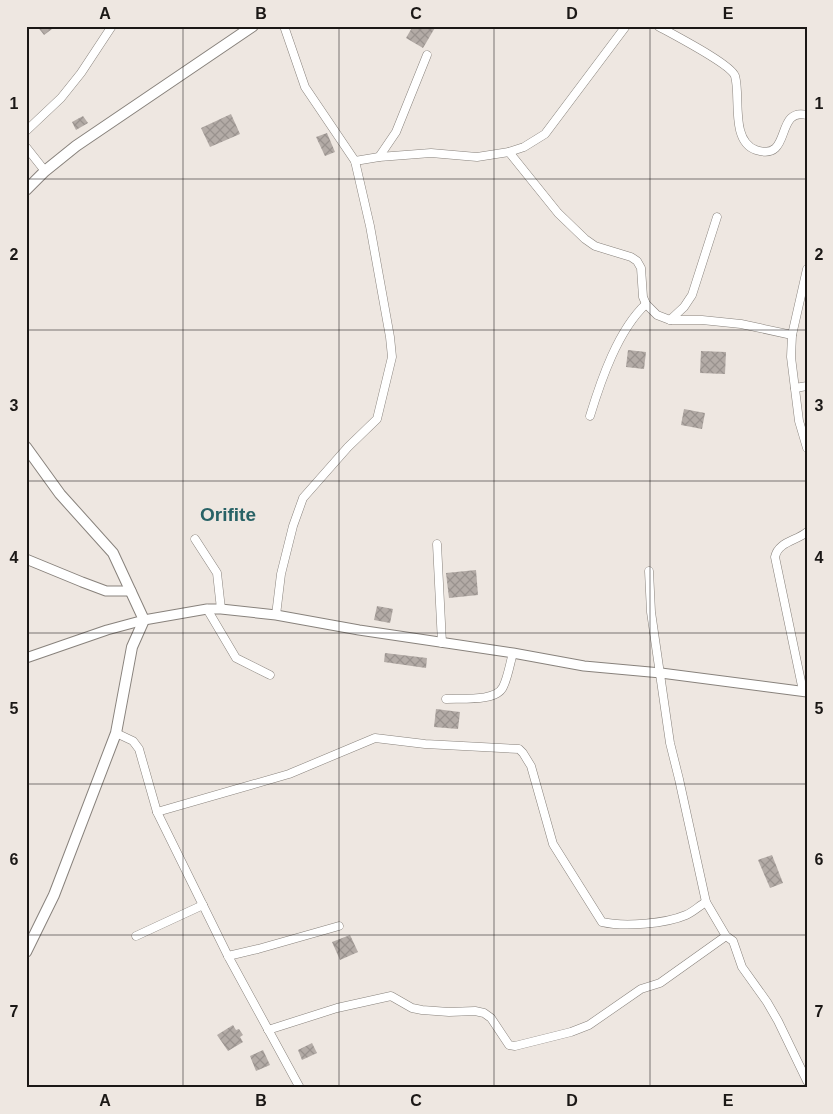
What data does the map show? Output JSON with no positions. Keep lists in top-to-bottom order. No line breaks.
{"districts":["Orifite"],"grid":{"columns":["A","B","C","D","E"],"rows":["1","2","3","4","5","6","7"]}}
